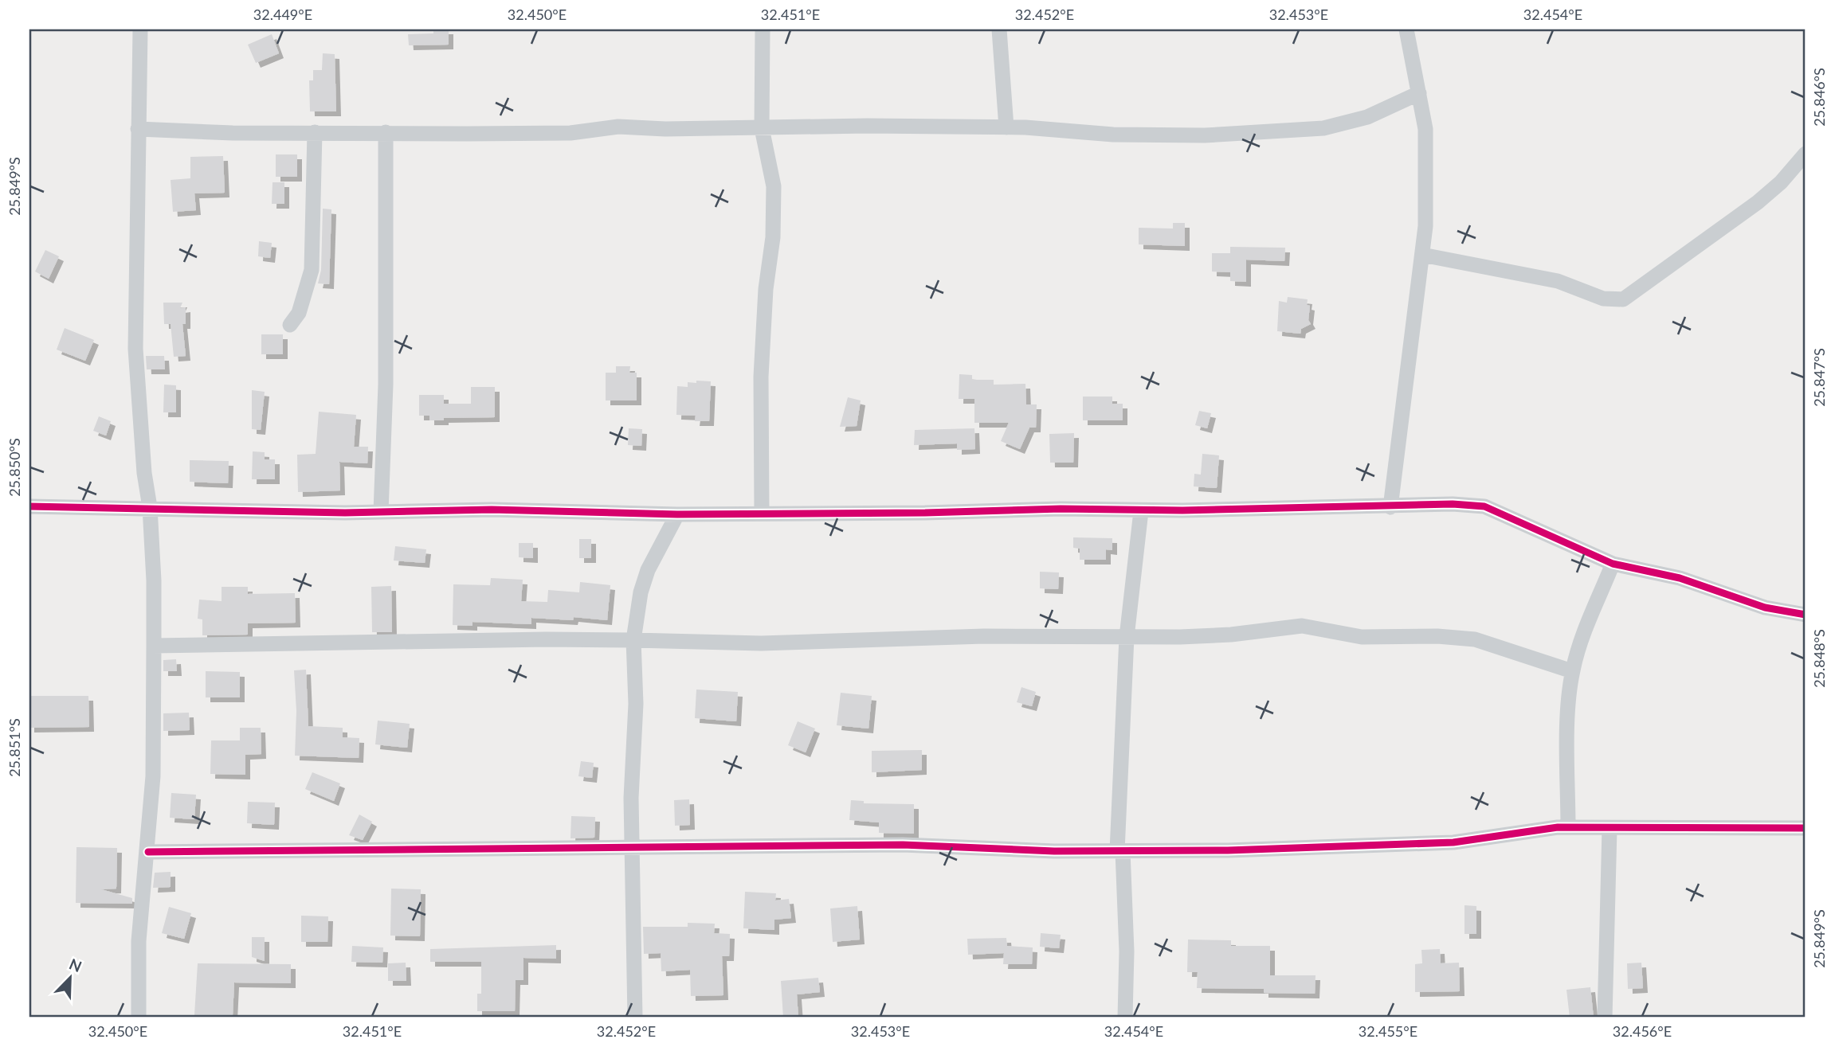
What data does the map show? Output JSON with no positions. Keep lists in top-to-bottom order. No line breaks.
{"north":"top right","coordinates":["32.449°E","32.450°E","32.451°E","32.452°E","32.453°E","32.454°E","25.846°S","25.849°S","25.847°S","25.850°S","25.848°S","25.851°S","32.455°E","32.456°E"]}
